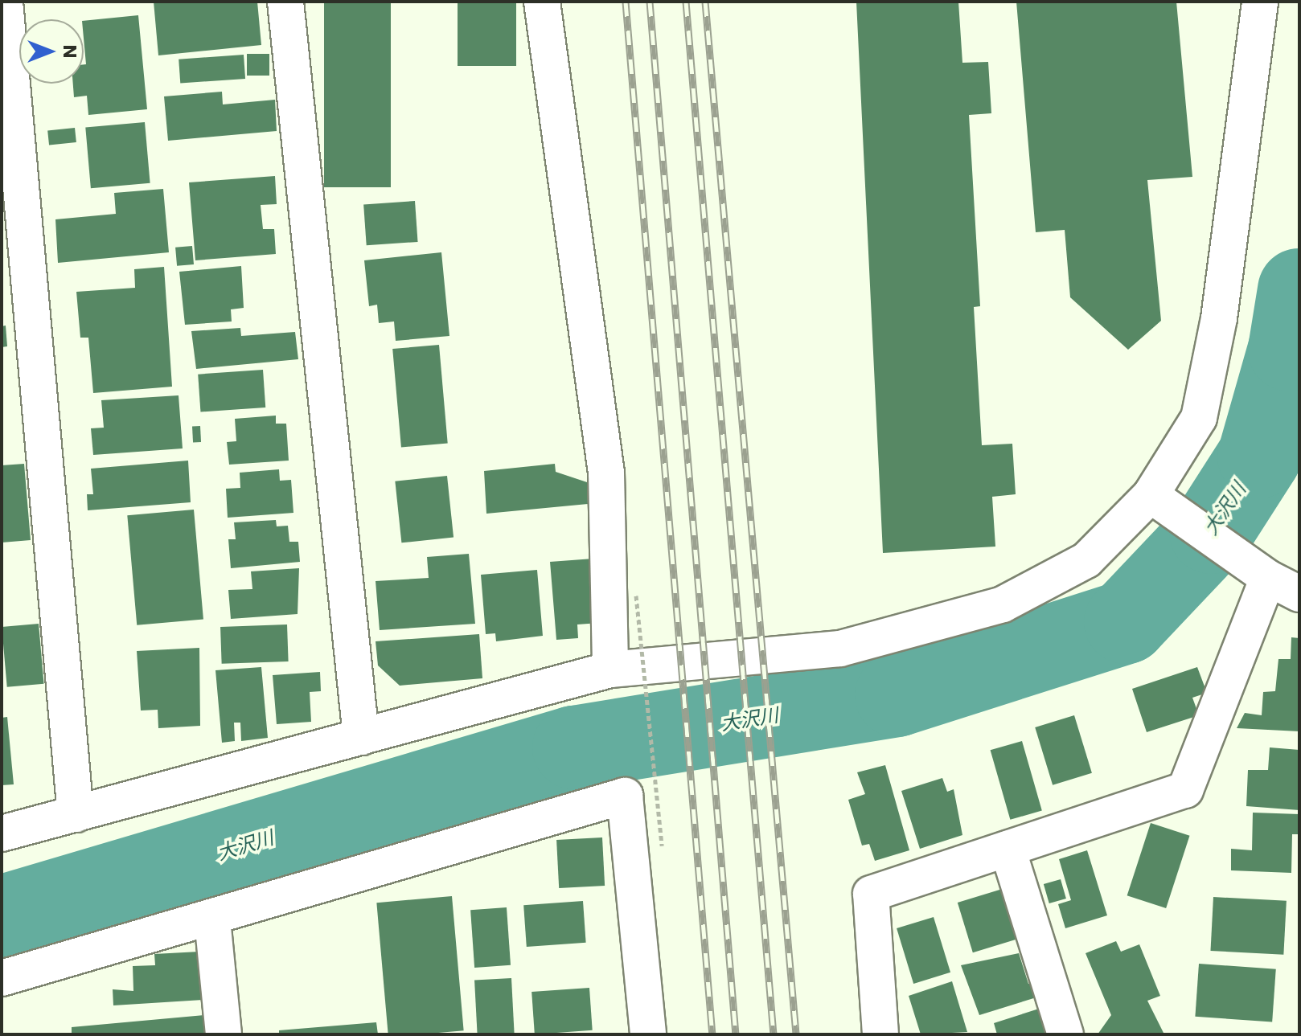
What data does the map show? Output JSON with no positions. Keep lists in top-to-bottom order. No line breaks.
{"water":["大沢川"],"north":"right"}
